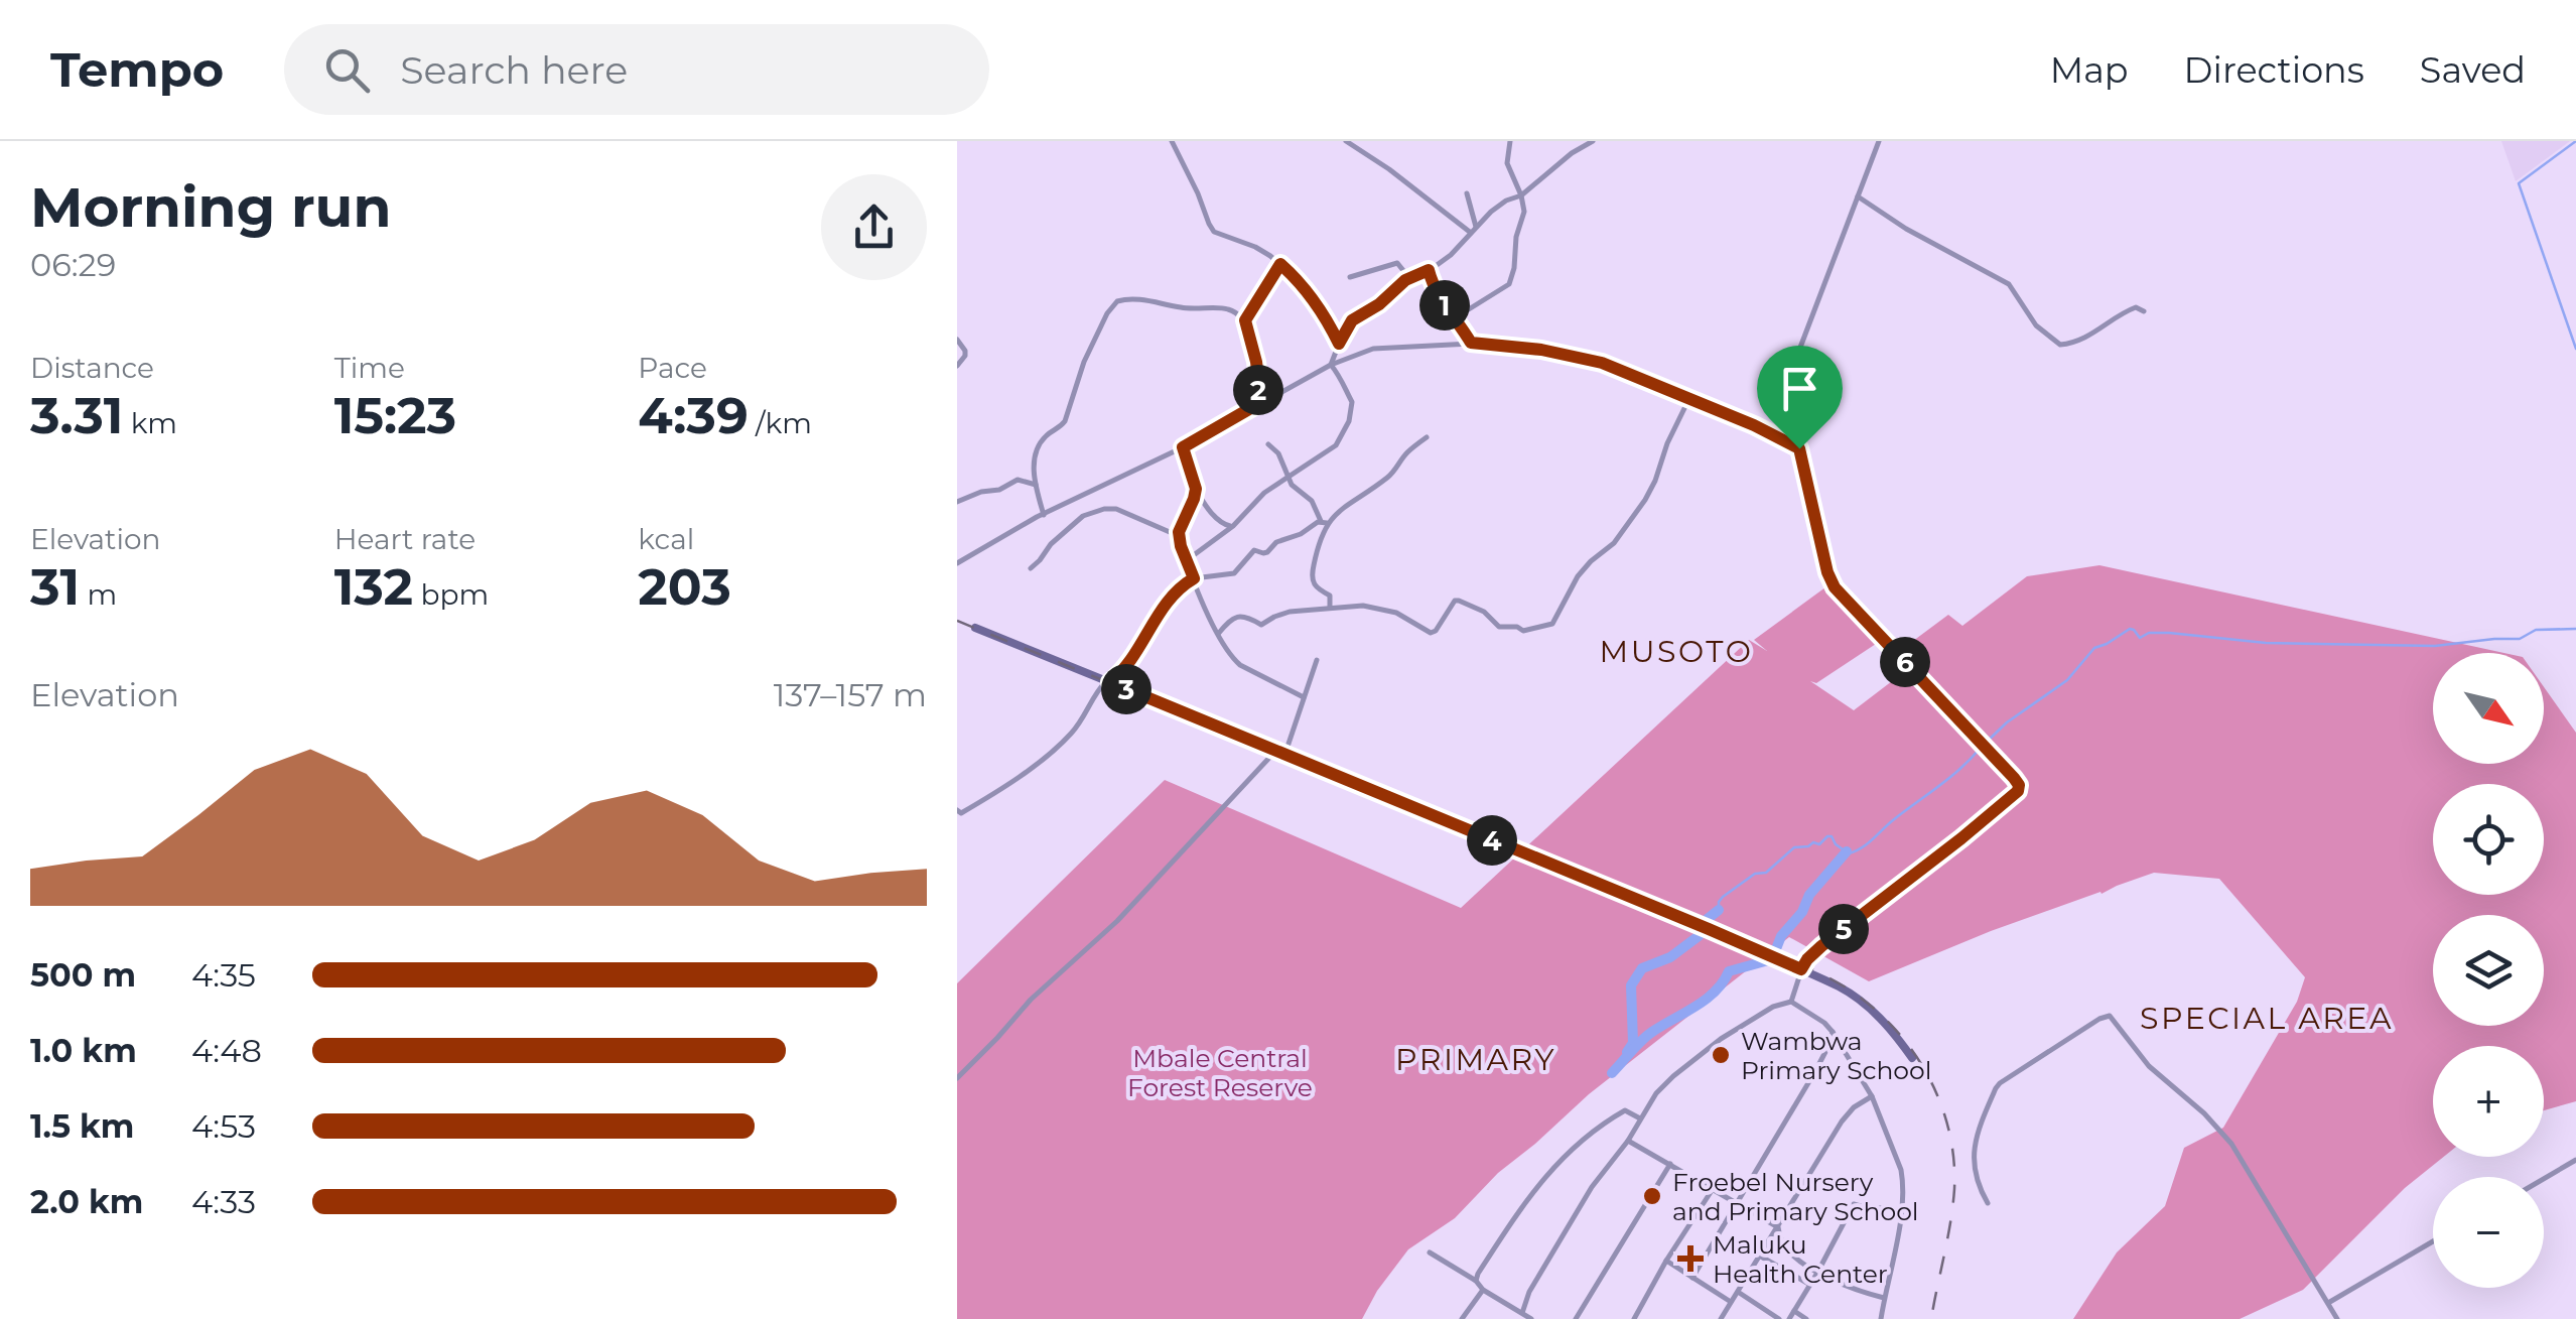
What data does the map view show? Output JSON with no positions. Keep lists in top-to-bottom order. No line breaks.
{"districts":["MUSOTO","SPECIAL AREA","PRIMARY"],"parks":["Mbale Central Forest Reserve"],"places":{"other":["Wambwa Primary School","Froebel Nursery and Primary School"],"health":["Maluku Health Center"]},"north":"bottom right","page":{"header":"Tempo","search":"Search here","nav":["Map","Directions","Saved"],"heading":["Morning run","06:29"],"pins":["1","2","6","3","4","5"],"stats":[["Distance","3.31 km"],["Time","15:23"],["Pace","4:39 /km"],["Elevation","31 m"],["Heart rate","132 bpm"],["kcal","203"]],"map_buttons":["+","−"],"chart":["Elevation","137–157 m"],"list":[{"name":"500 m","note":"4:35"},{"name":"1.0 km","note":"4:48"},{"name":"1.5 km","note":"4:53"},{"name":"2.0 km","note":"4:33"}]}}
